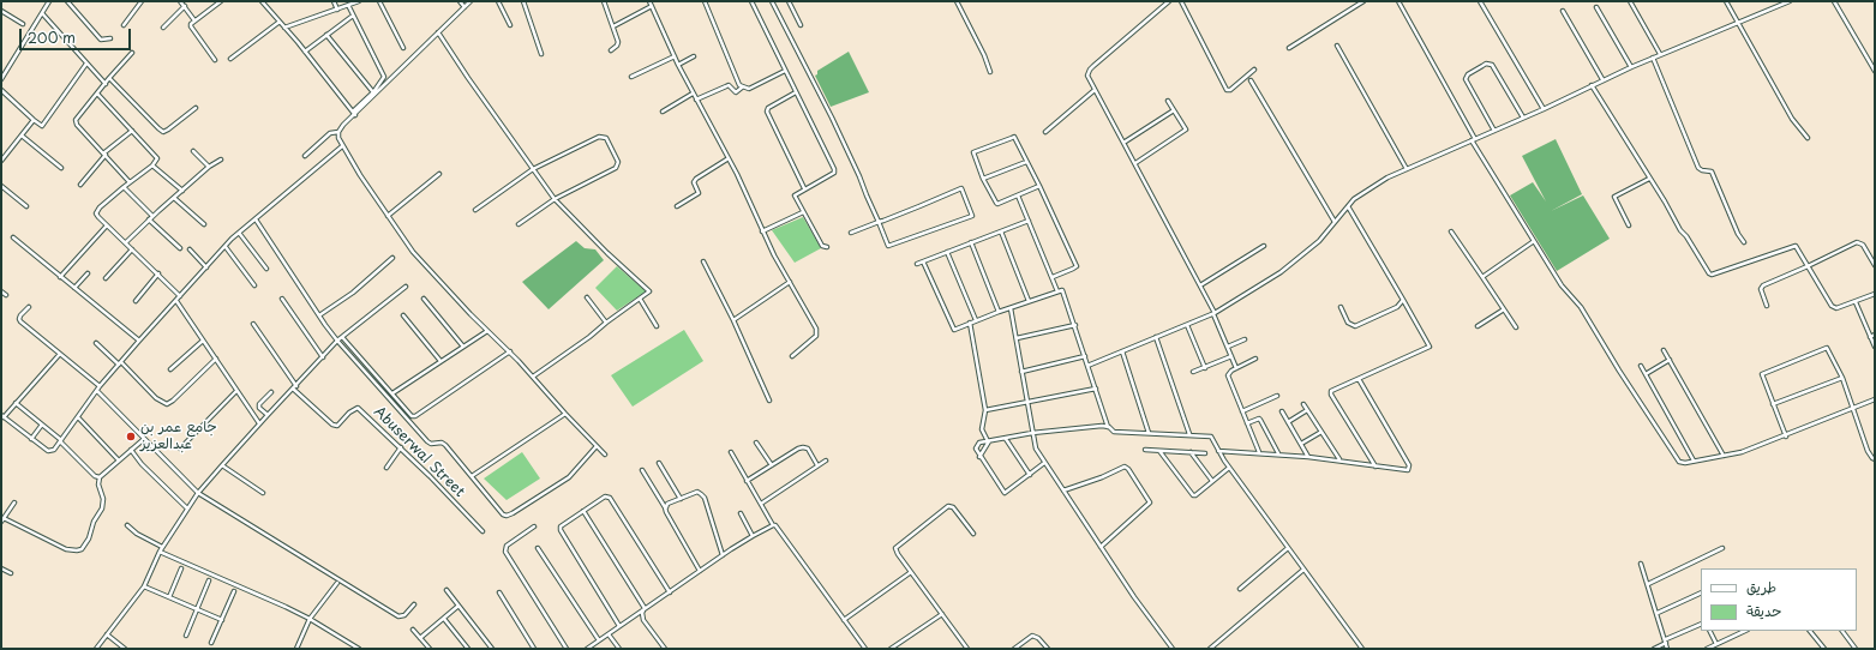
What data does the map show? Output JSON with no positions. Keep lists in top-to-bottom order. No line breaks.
{"streets":{"street":["Abuserwal Street"]},"places":["جامع عمر بن عبدالعزيز"],"legend":["طريق","حديقة"],"scale_bar":"200 m"}
